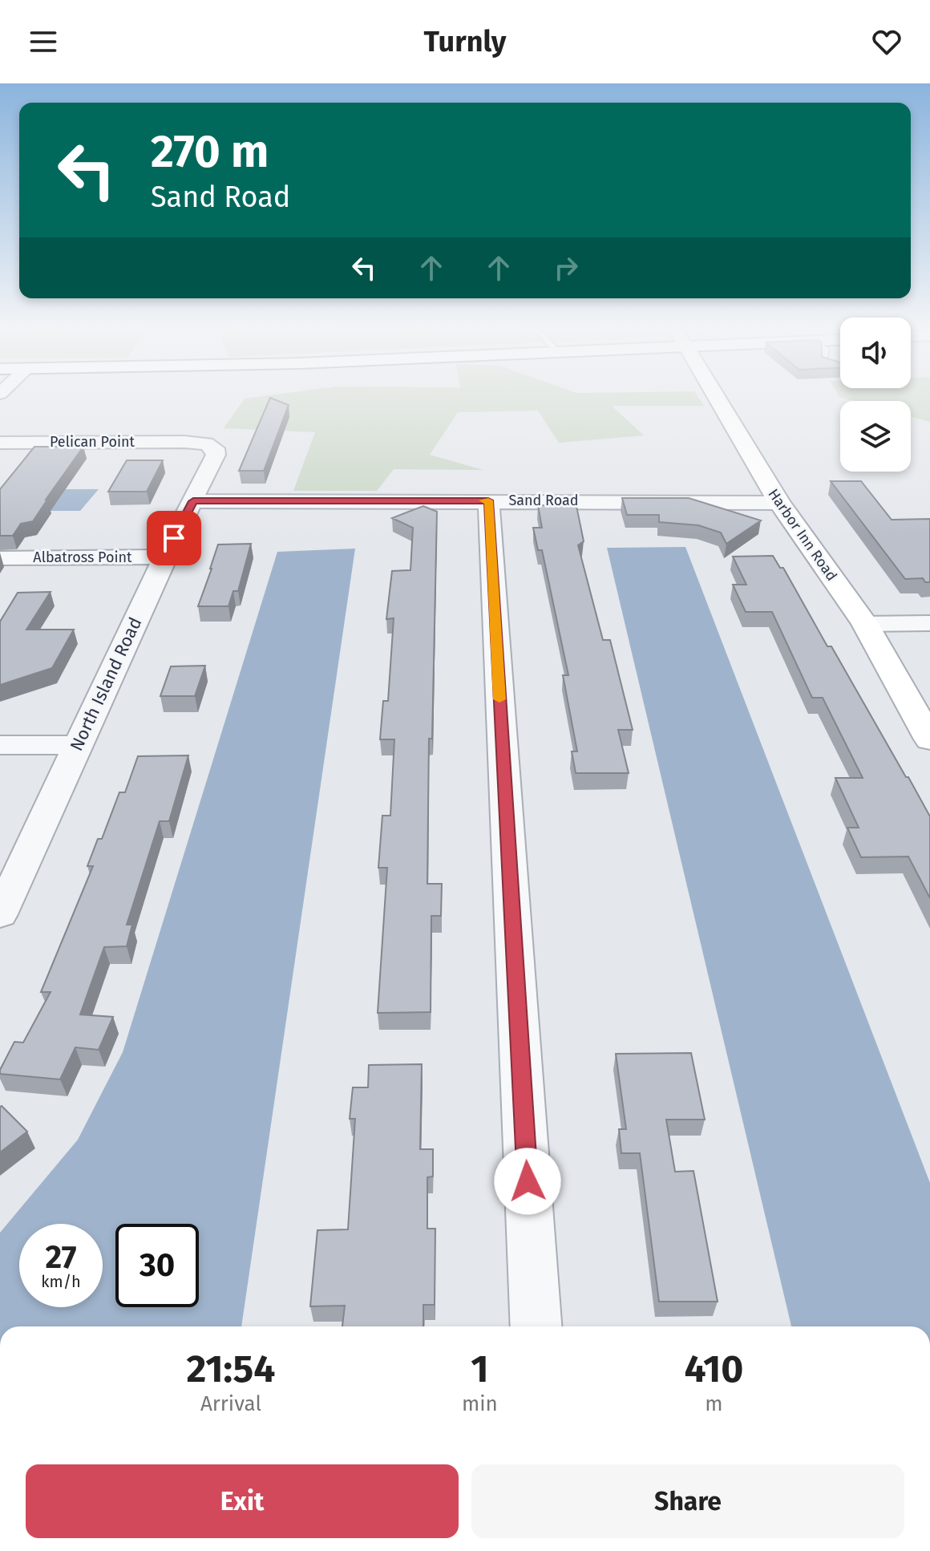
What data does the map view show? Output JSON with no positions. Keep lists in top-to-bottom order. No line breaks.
{"streets":{"main road":["Harbor Inn Road"],"street":["Pelican Point","Sand Road","Albatross Point","North Island Road"]},"crossings":[["Pelican Point","North Island Road"],["Sand Road","Harbor Inn Road"],["Sand Road","North Island Road"],["Albatross Point","North Island Road"]],"page":{"header":"Turnly","turn":["270 m","Sand Road"],"speed":"27 km/h","limit":"30","eta":["21:54","Arrival","1","min","410","m"],"buttons":["Exit","Share"]}}
